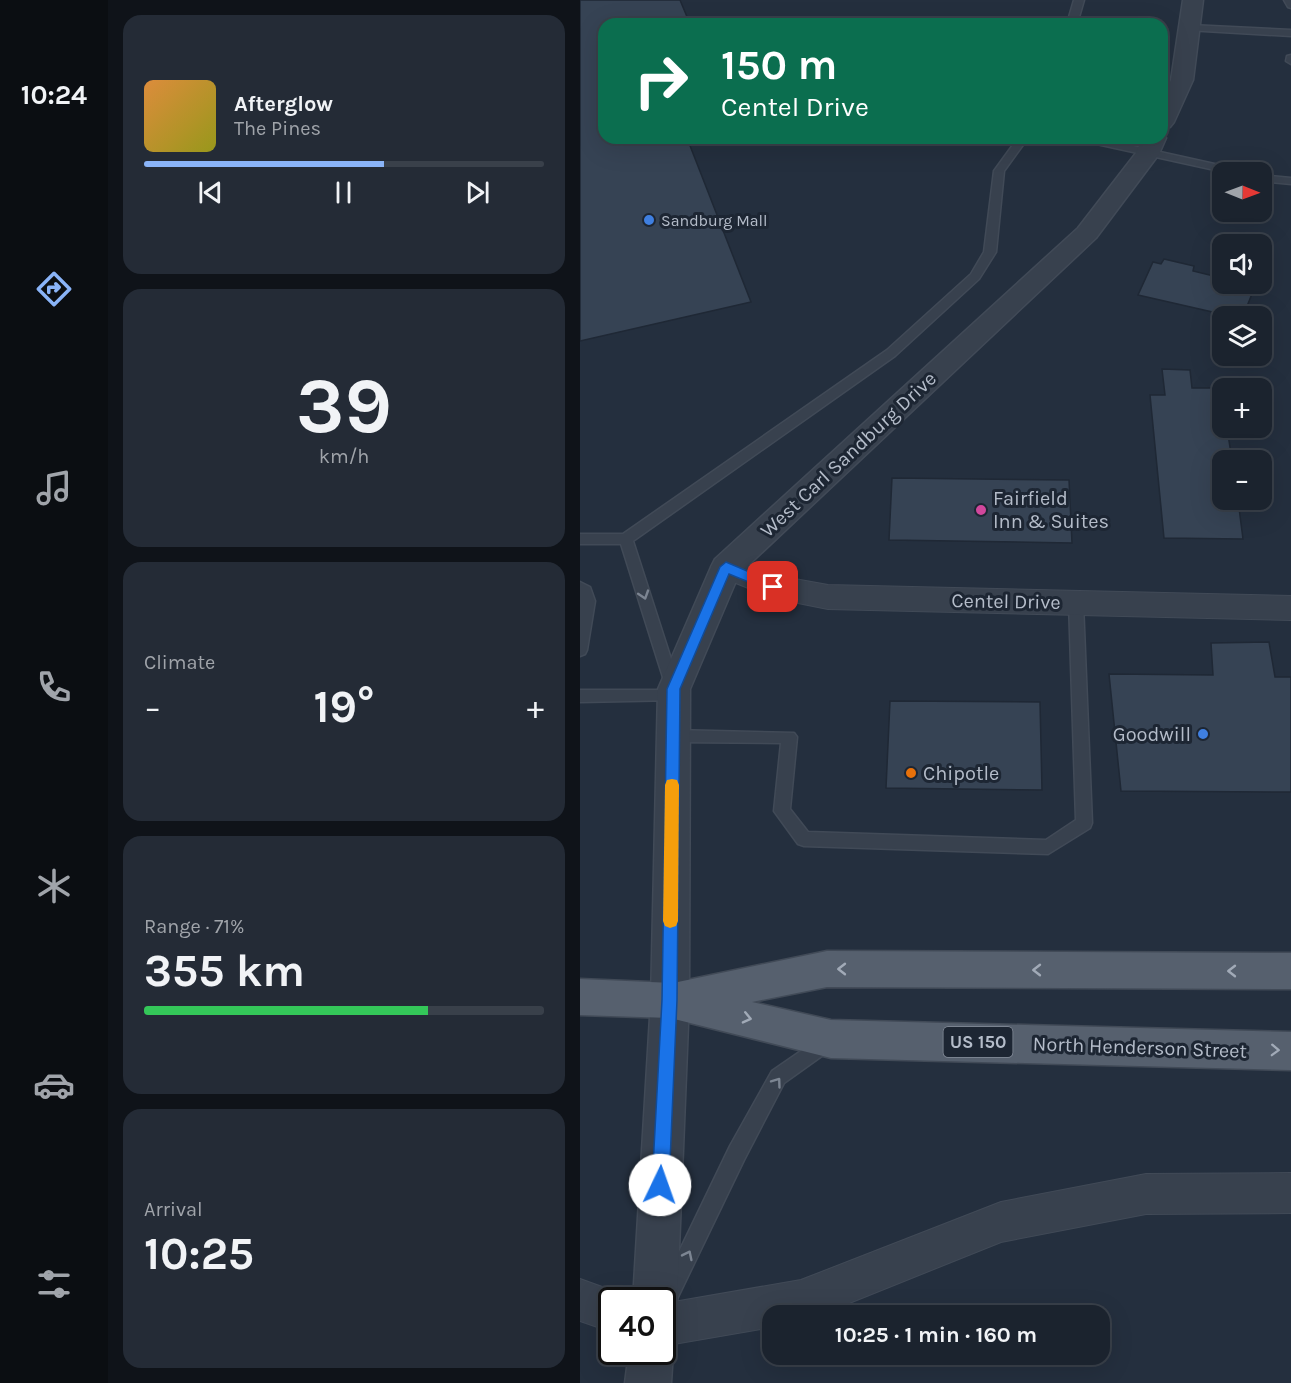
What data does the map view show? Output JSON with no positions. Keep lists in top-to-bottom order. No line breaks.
{"streets":{"main road":["US 150","North Henderson Street"],"street":["West Carl Sandburg Drive","Centel Drive"]},"crossings":[["West Carl Sandburg Drive","Centel Drive"],["West Carl Sandburg Drive","North Henderson Street"]],"places":["Sandburg Mall","Fairfield Inn & Suites","Goodwill","Chipotle"],"north":"right","page":{"tabs":"10:24","turn":["150 m","Centel Drive"],"song":["Afterglow","The Pines"],"map_buttons":["+","−"],"tile":[["39","km/h"],"Climate",["Range · 71%","355 km"],["Arrival","10:25"]],"heat":["−","19°","+"],"limit":"40","trip":"10:25 · 1 min · 160 m"}}
